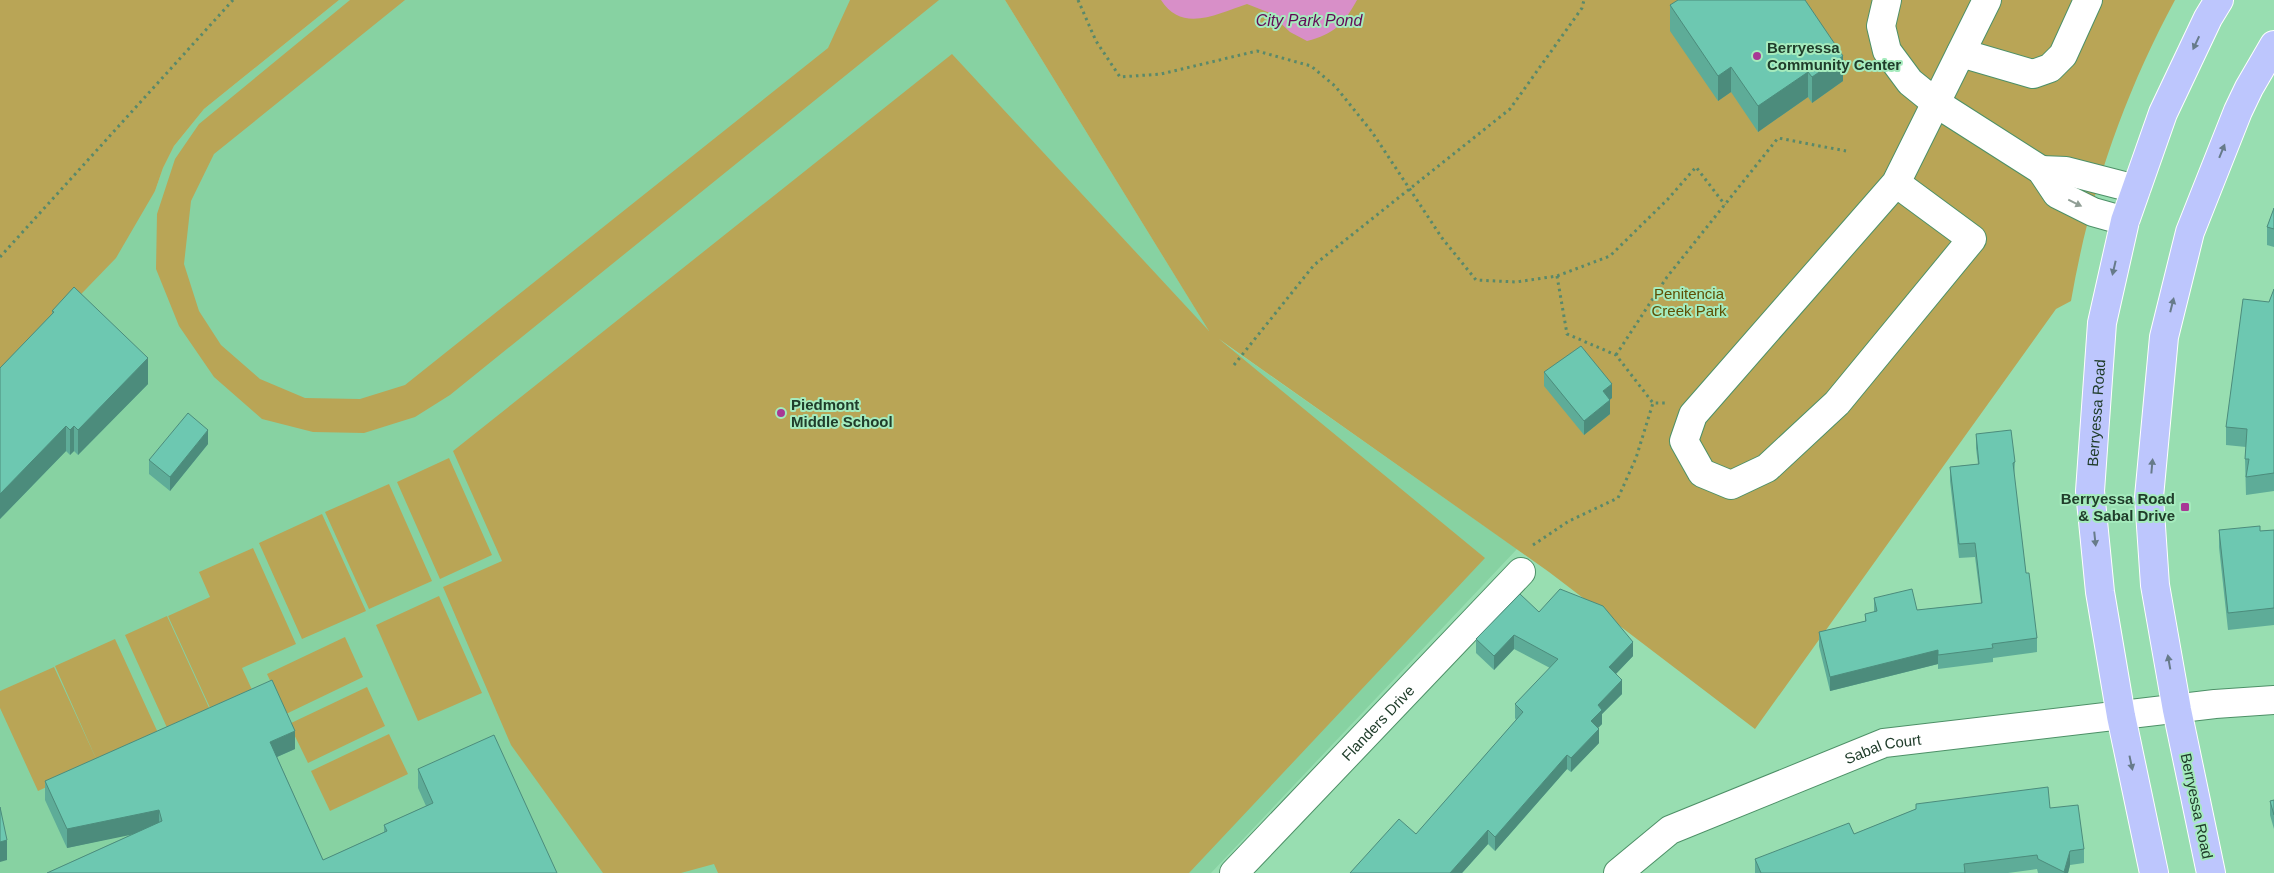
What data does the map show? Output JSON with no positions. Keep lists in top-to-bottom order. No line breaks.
{"streets":{"main road":["Berryessa Road"],"street":["Flanders Drive","Sabal Court"]},"crossings":[["Berryessa Road","Sabal Court"]],"water":["City Park Pond"],"parks":["Penitencia Creek Park"],"places":{"other":["Berryessa Community Center","Piedmont Middle School"],"transit":["Berryessa Road & Sabal Drive"]}}
